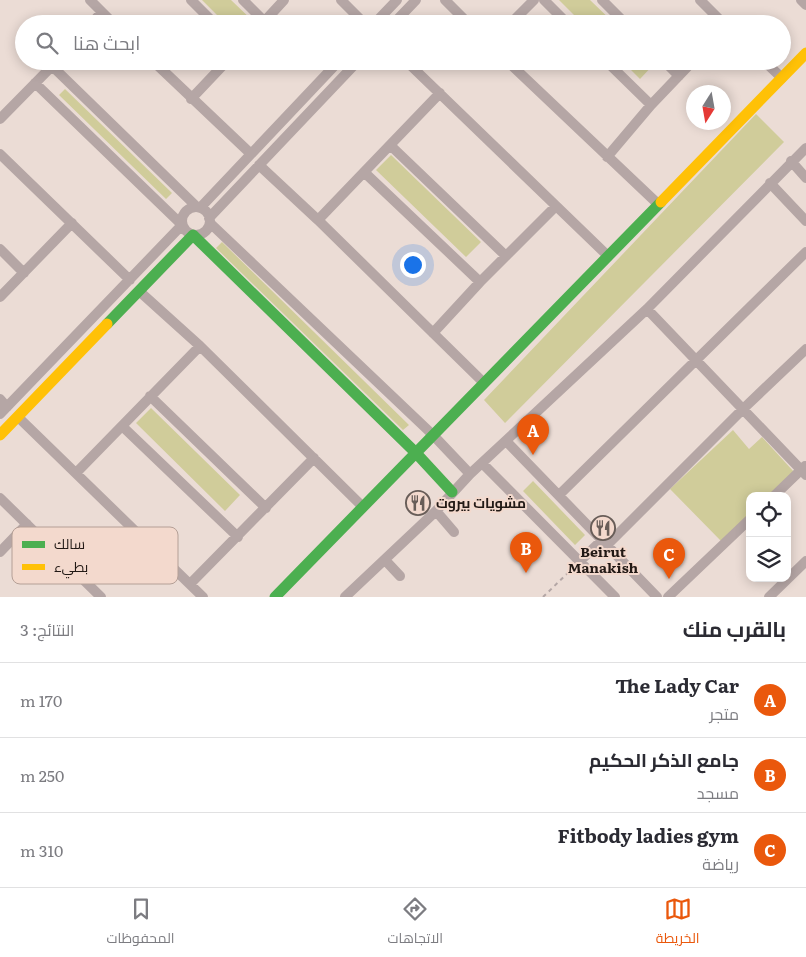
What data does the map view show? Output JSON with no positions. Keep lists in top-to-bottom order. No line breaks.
{"places":{"restaurant":["مشويات بيروت","Beirut Manakish"]},"legend":["سالك","بطيء"],"north":"bottom","page":{"search":"ابحث هنا","pins":["A","B","C"],"heading":["بالقرب منك","النتائج: 3"],"list":[{"mark":"A","name":"The Lady Car","note":"متجر","value":"170 m"},{"mark":"B","name":"جامع الذكر الحكيم","note":"مسجد","value":"250 m"},{"mark":"C","name":"Fitbody ladies gym","note":"رياضة","value":"310 m"}],"nav":["الخريطة","الاتجاهات","المحفوظات"]}}
